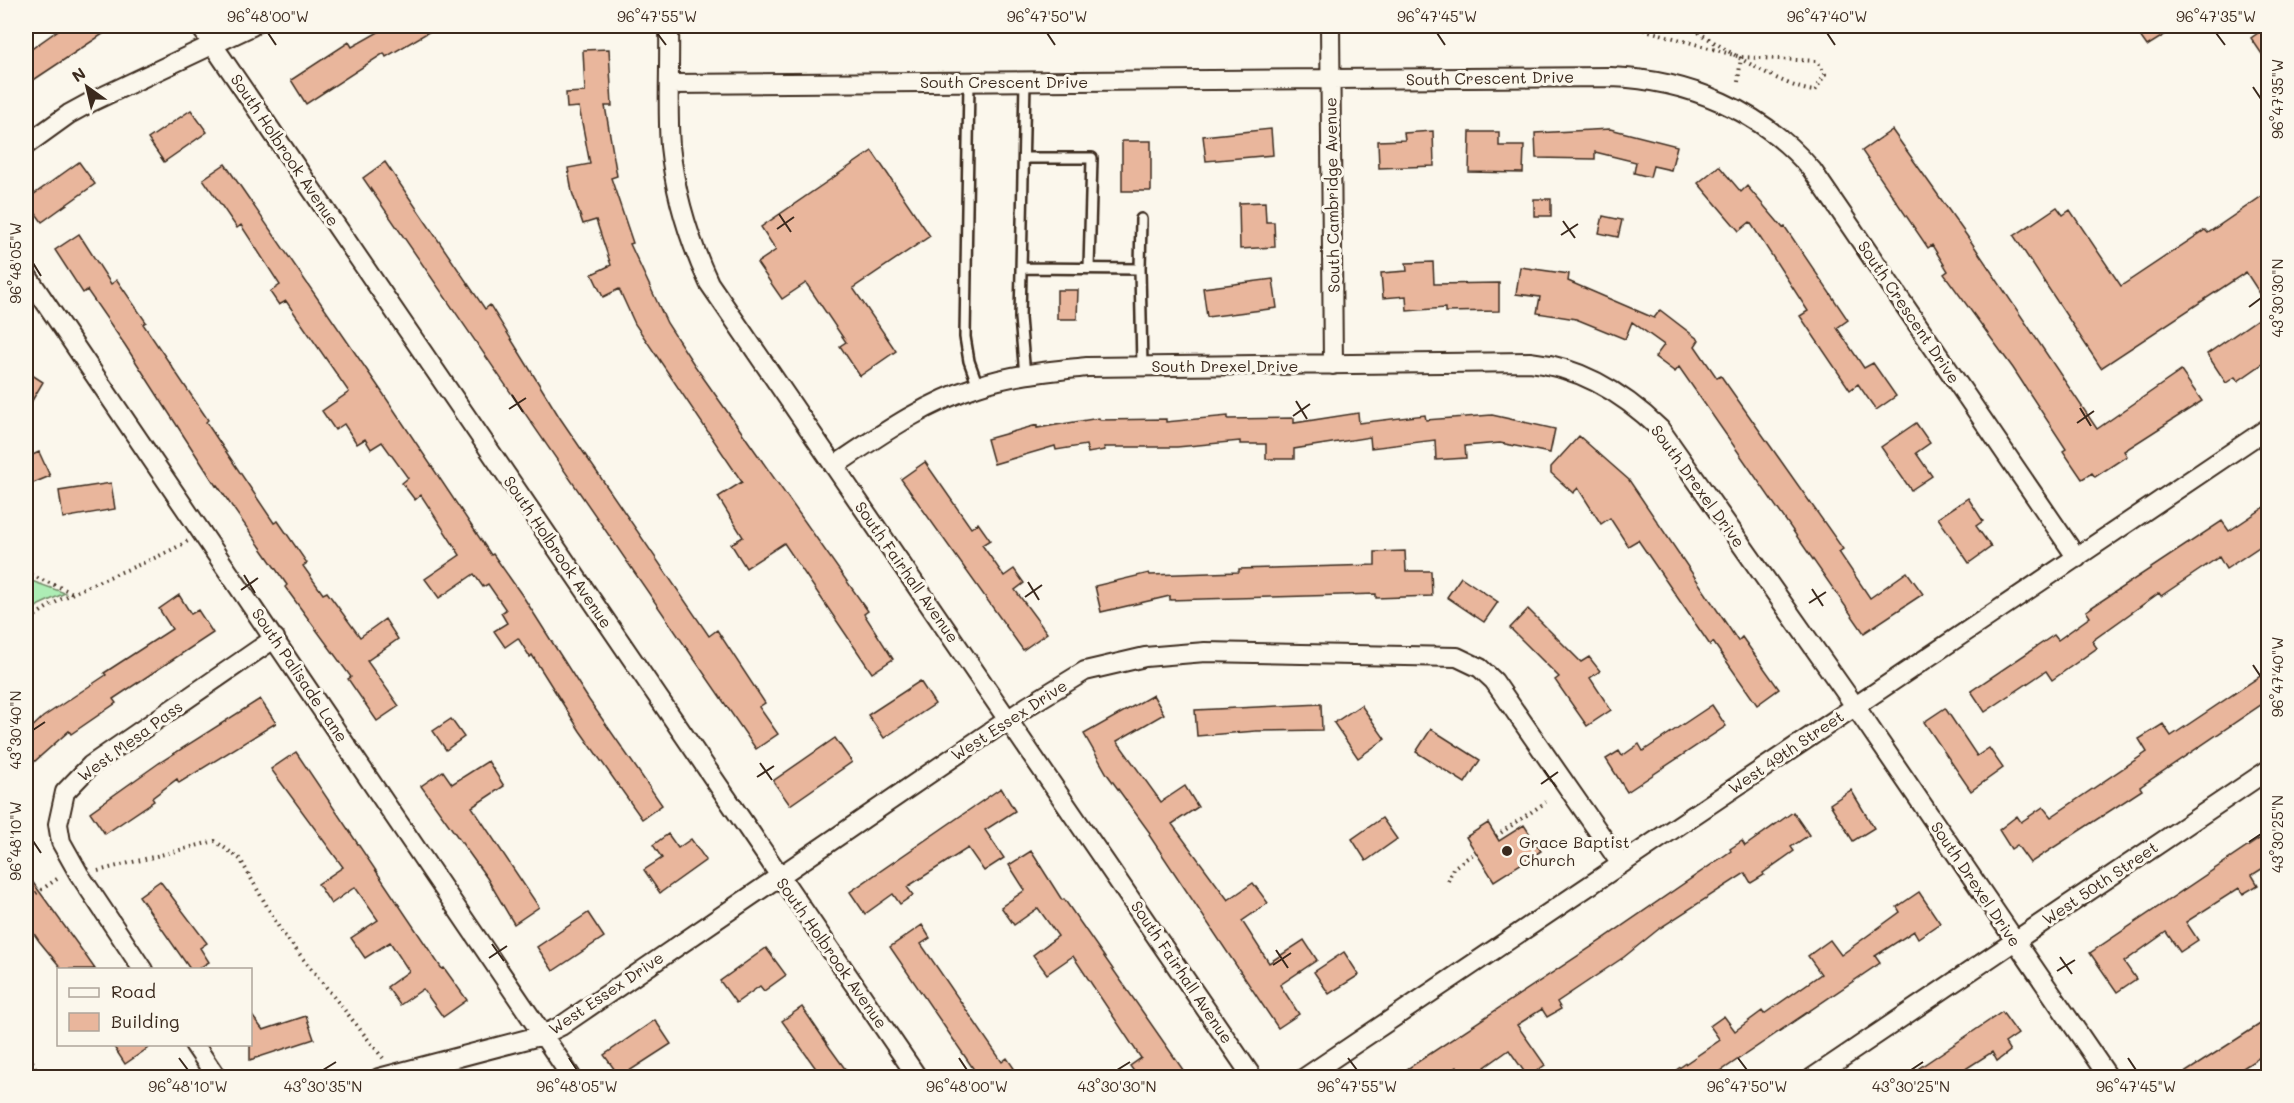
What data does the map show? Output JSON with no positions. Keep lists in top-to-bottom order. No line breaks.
{"streets":{"street":["South Crescent Drive","South Holbrook Avenue","South Cambridge Avenue","South Drexel Drive","South Fairhall Avenue","South Palisade Lane","West Essex Drive","West Mesa Pass","West 49th Street","West 50th Street"]},"crossings":[["South Crescent Drive","South Cambridge Avenue"],["South Crescent Drive","South Fairhall Avenue"],["South Crescent Drive","West 49th Street"],["South Holbrook Avenue","West Essex Drive"],["South Cambridge Avenue","South Drexel Drive"],["South Drexel Drive","South Fairhall Avenue"],["South Drexel Drive","West 49th Street"],["South Drexel Drive","West 50th Street"],["South Fairhall Avenue","West Essex Drive"],["South Palisade Lane","West Essex Drive"],["South Palisade Lane","West Mesa Pass"],["West Essex Drive","West 49th Street"]],"places":["Grace Baptist Church"],"legend":["Road","Building"],"north":"top left","coordinates":["96°48'00\"W","96°47'55\"W","96°47'50\"W","96°47'45\"W","96°47'40\"W","96°47'35\"W","96°48'05\"W","43°30'30\"N","43°30'40\"N","43°30'25\"N","96°48'10\"W","43°30'35\"N"]}
